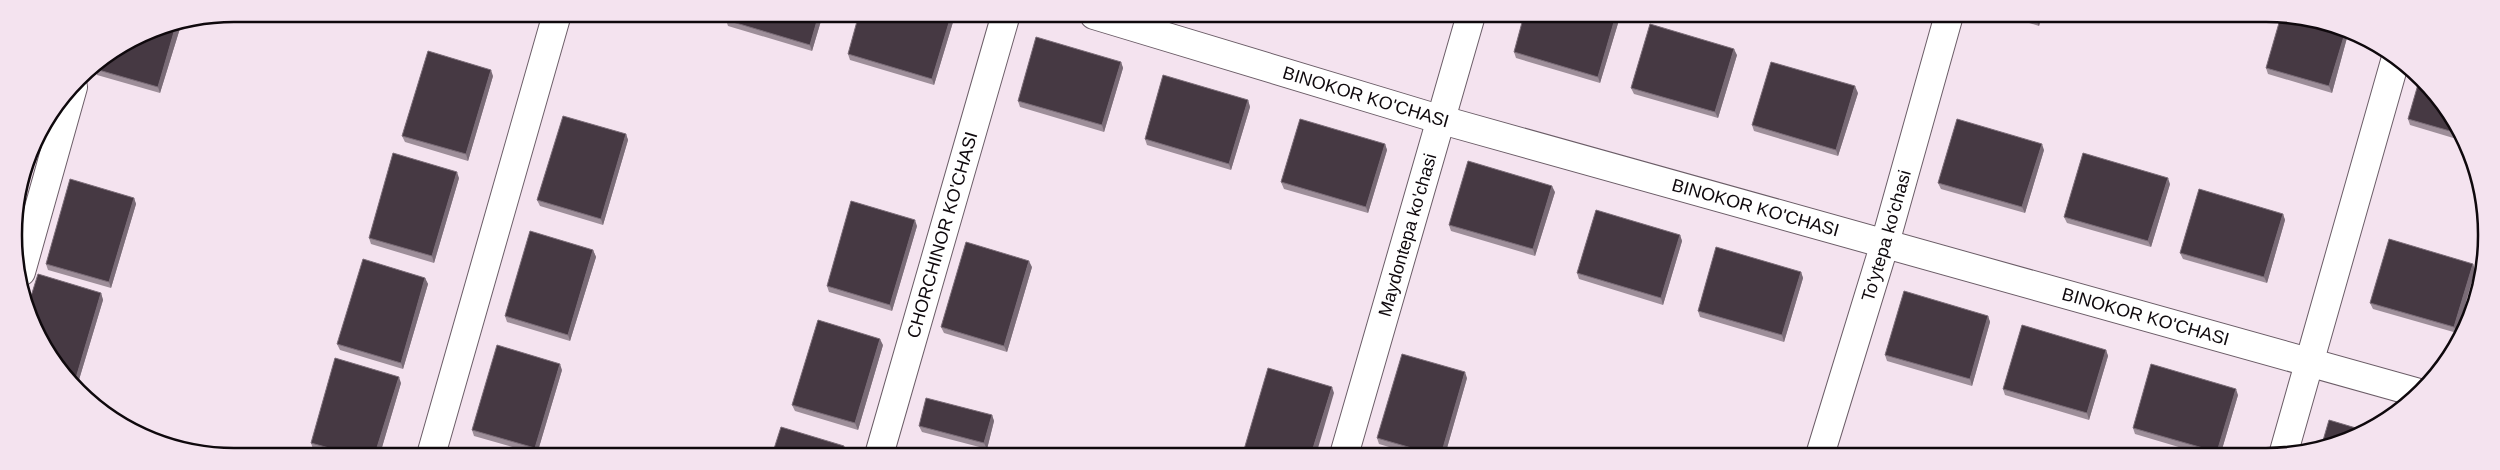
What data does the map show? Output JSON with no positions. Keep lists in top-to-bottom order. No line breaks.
{"streets":{"street":["BINOKOR KO'CHASI","CHORCHINOR KO'CHASI","Maydontepa ko'chasi","To'ytepa ko'chasi"]},"crossings":[["BINOKOR KO'CHASI","Maydontepa ko'chasi"],["BINOKOR KO'CHASI","To'ytepa ko'chasi"]]}
